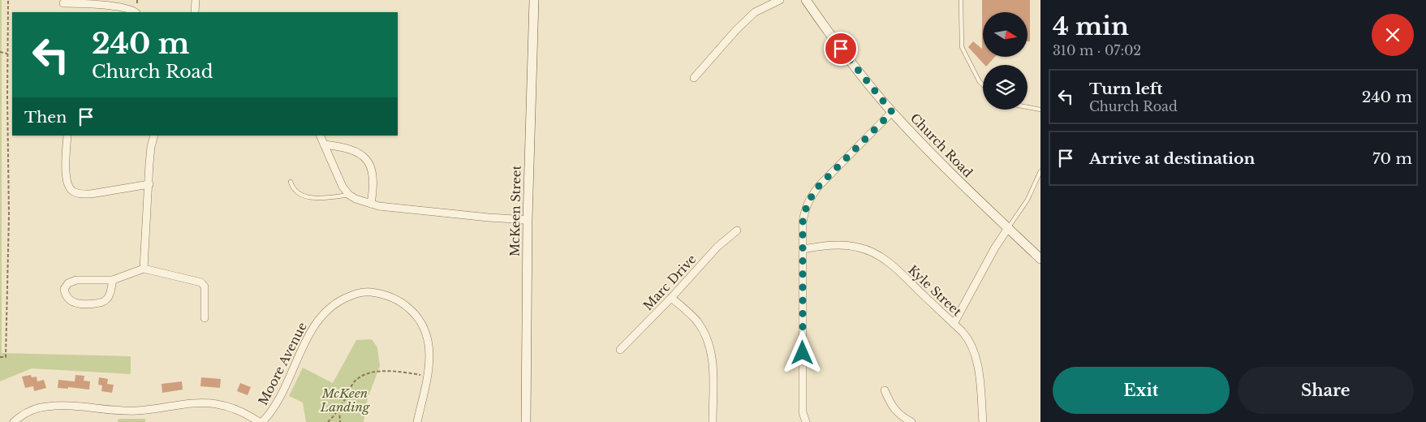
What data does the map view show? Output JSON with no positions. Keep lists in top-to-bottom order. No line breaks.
{"streets":{"street":["Church Road","McKeen Street","Marc Drive","Kyle Street","Moore Avenue"]},"parks":["McKeen Landing"],"north":"right","page":{"heading":["4 min","310 m · 07:02"],"turn":["240 m","Church Road"],"list":[{"name":"Turn left","note":"Church Road","value":"240 m"},{"name":"Arrive at destination","value":"70 m"}],"then":"Then","buttons":["Exit","Share"]}}
